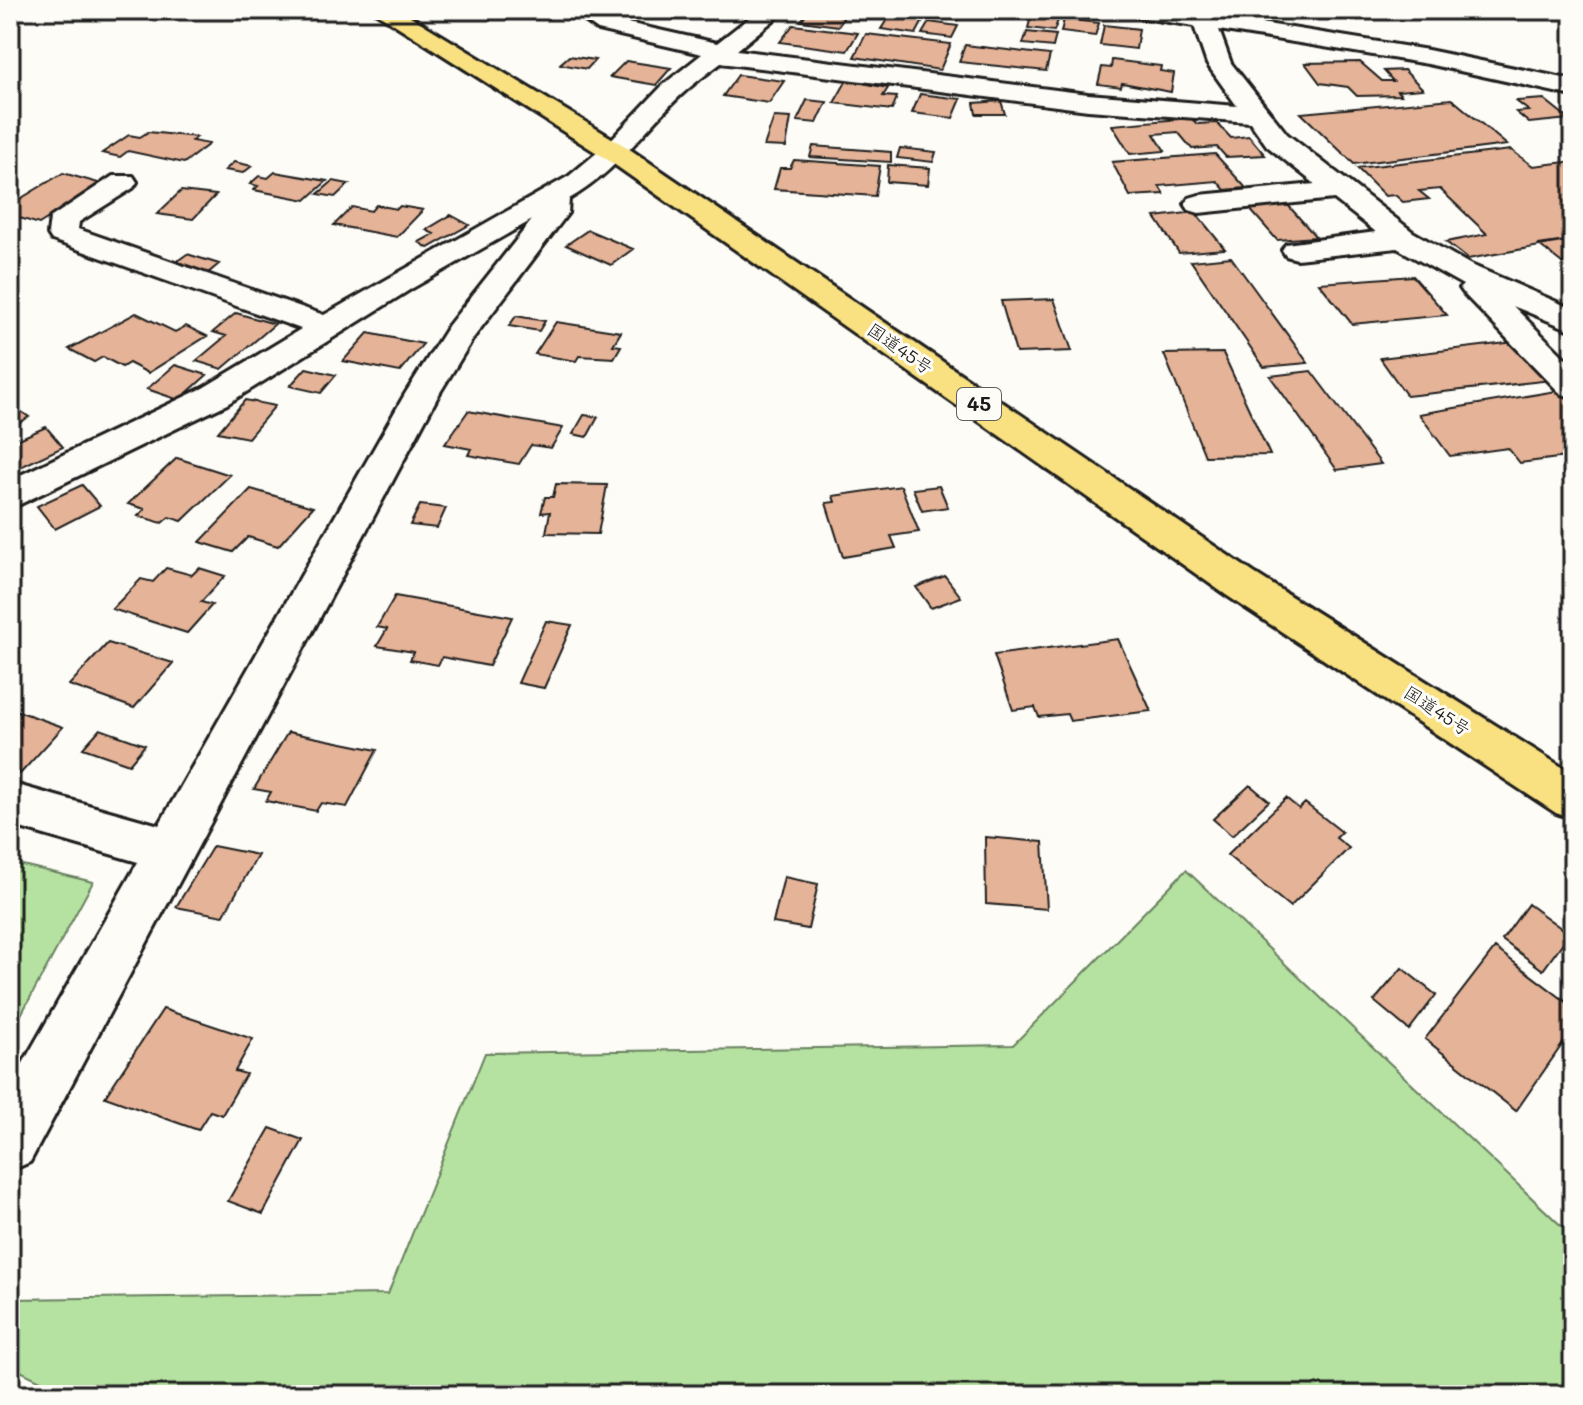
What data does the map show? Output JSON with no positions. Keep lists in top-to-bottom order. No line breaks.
{"streets":{"highway":["国道45号","45"]}}
